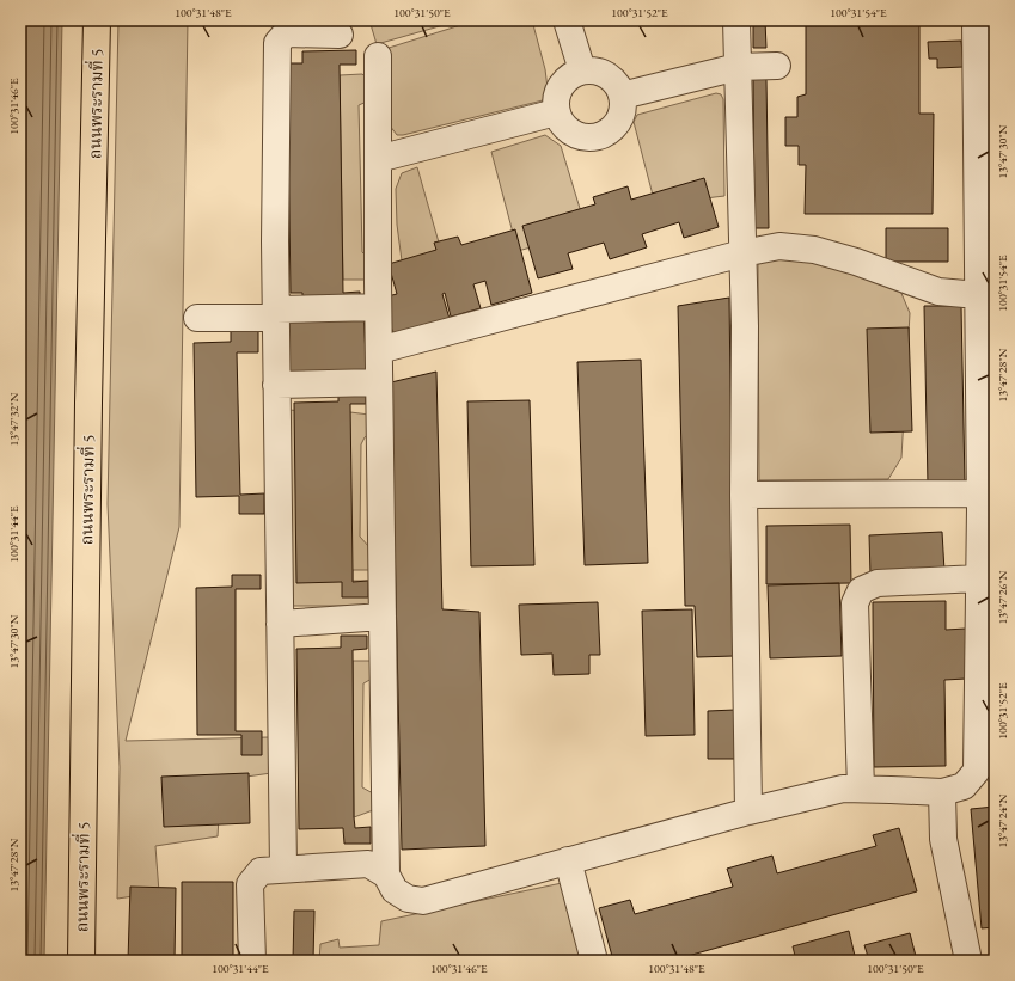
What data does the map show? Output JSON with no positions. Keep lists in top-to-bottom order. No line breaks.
{"streets":{"main road":["ถนนพระรามที่ 5"]},"coordinates":["100°31'48\"E","100°31'50\"E","100°31'52\"E","100°31'54\"E","100°31'46\"E","13°47'30\"N","13°47'28\"N","13°47'32\"N","100°31'44\"E","13°47'26\"N","13°47'24\"N"]}
